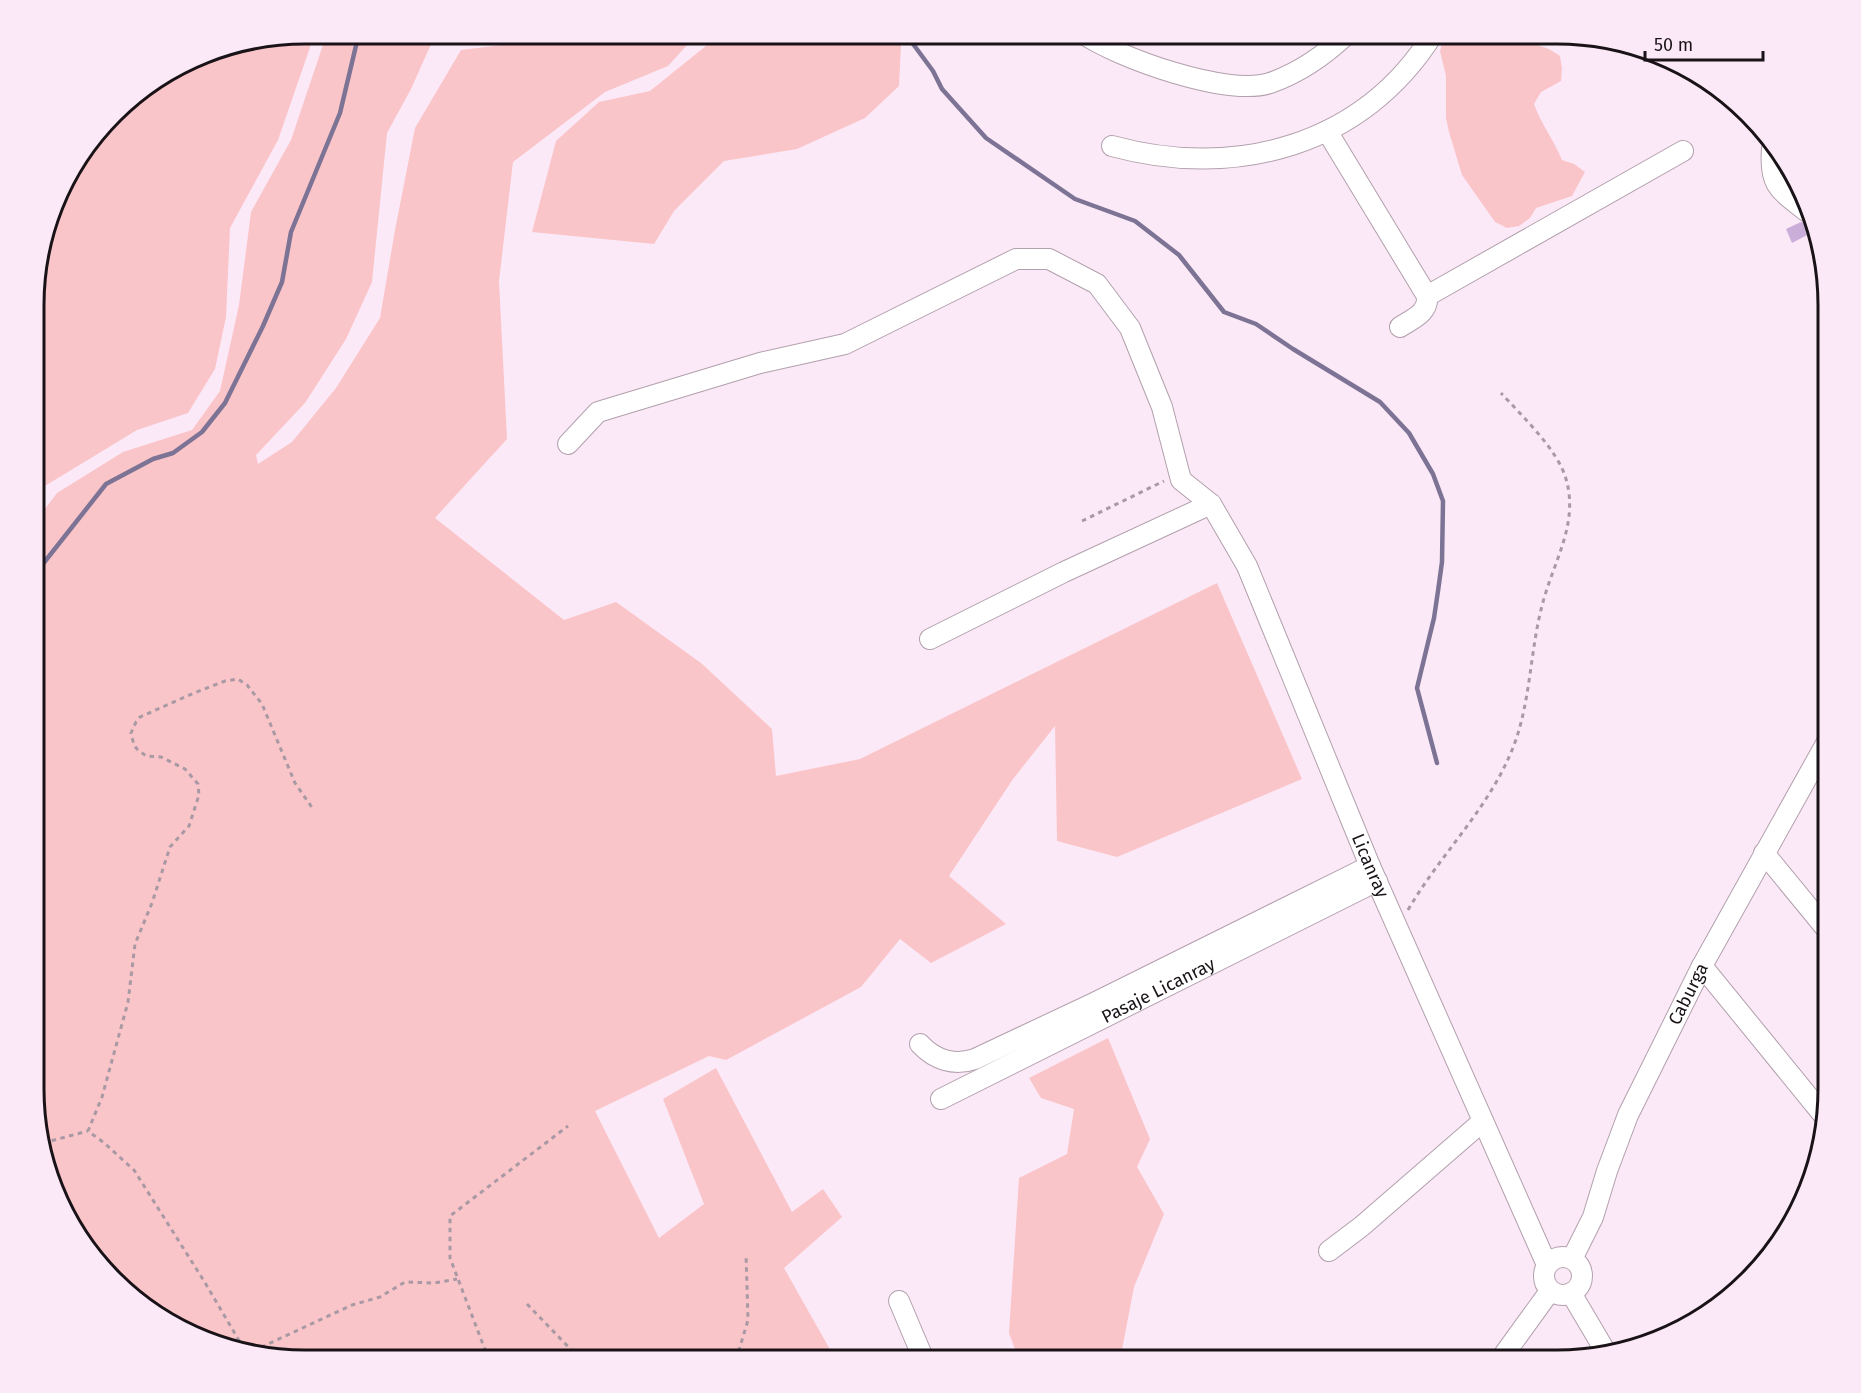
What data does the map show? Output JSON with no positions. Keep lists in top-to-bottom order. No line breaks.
{"streets":{"street":["Licanray","Pasaje Licanray","Caburga"]},"crossings":[["Licanray","Pasaje Licanray"],["Licanray","Caburga"]],"scale_bar":"50 m"}
